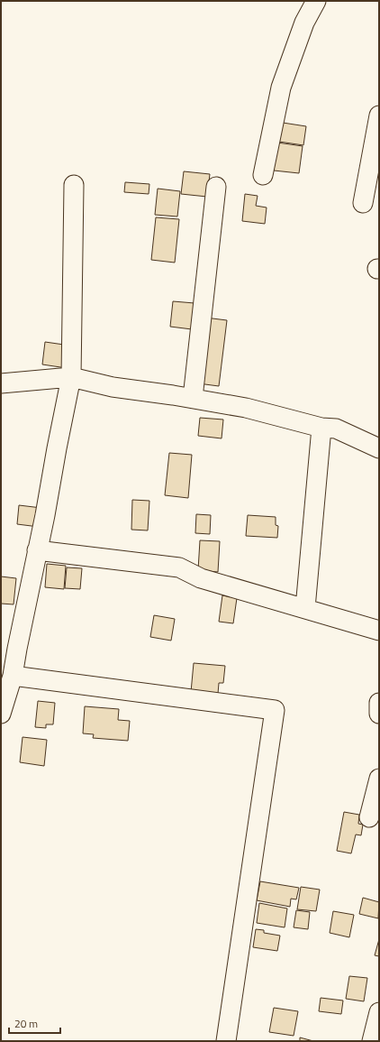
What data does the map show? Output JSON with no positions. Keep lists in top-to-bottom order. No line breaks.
{"scale_bar":"20 m"}
